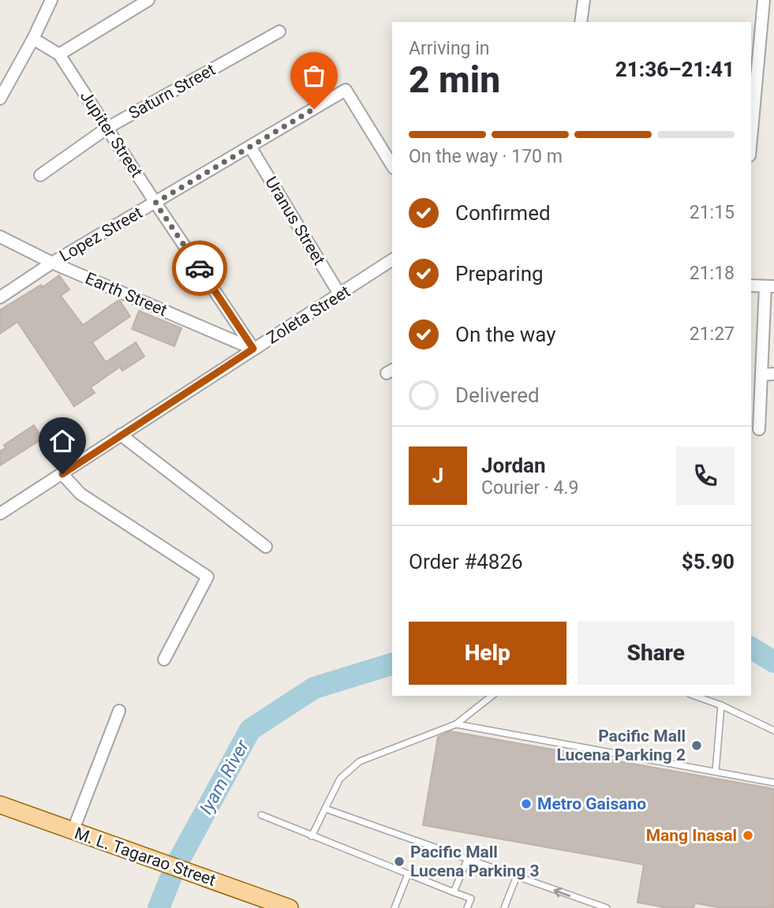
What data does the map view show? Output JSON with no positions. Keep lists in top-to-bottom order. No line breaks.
{"streets":{"main road":["M. L. Tagarao Street"],"street":["Saturn Street","Jupiter Street","Uranus Street","Lopez Street","Earth Street","Zoleta Street"]},"crossings":[["Saturn Street","Jupiter Street"],["Jupiter Street","Lopez Street"],["Jupiter Street","Earth Street"],["Jupiter Street","Zoleta Street"],["Uranus Street","Lopez Street"],["Uranus Street","Zoleta Street"],["Lopez Street","Earth Street"],["Earth Street","Zoleta Street"]],"water":["Iyam River"],"places":["Pacific Mall Lucena Parking 2","Metro Gaisano","Mang Inasal","Pacific Mall Lucena Parking 3"],"page":{"heading":["2 min","Arriving in","21:36–21:41"],"panel":["Jordan","Courier · 4.9","Order #4826","$5.90"],"bar":"On the way · 170 m","list":[["Confirmed","21:15"],["Preparing","21:18"],["On the way","21:27"],"Delivered"],"round":"J","buttons":["Help","Share"]}}
